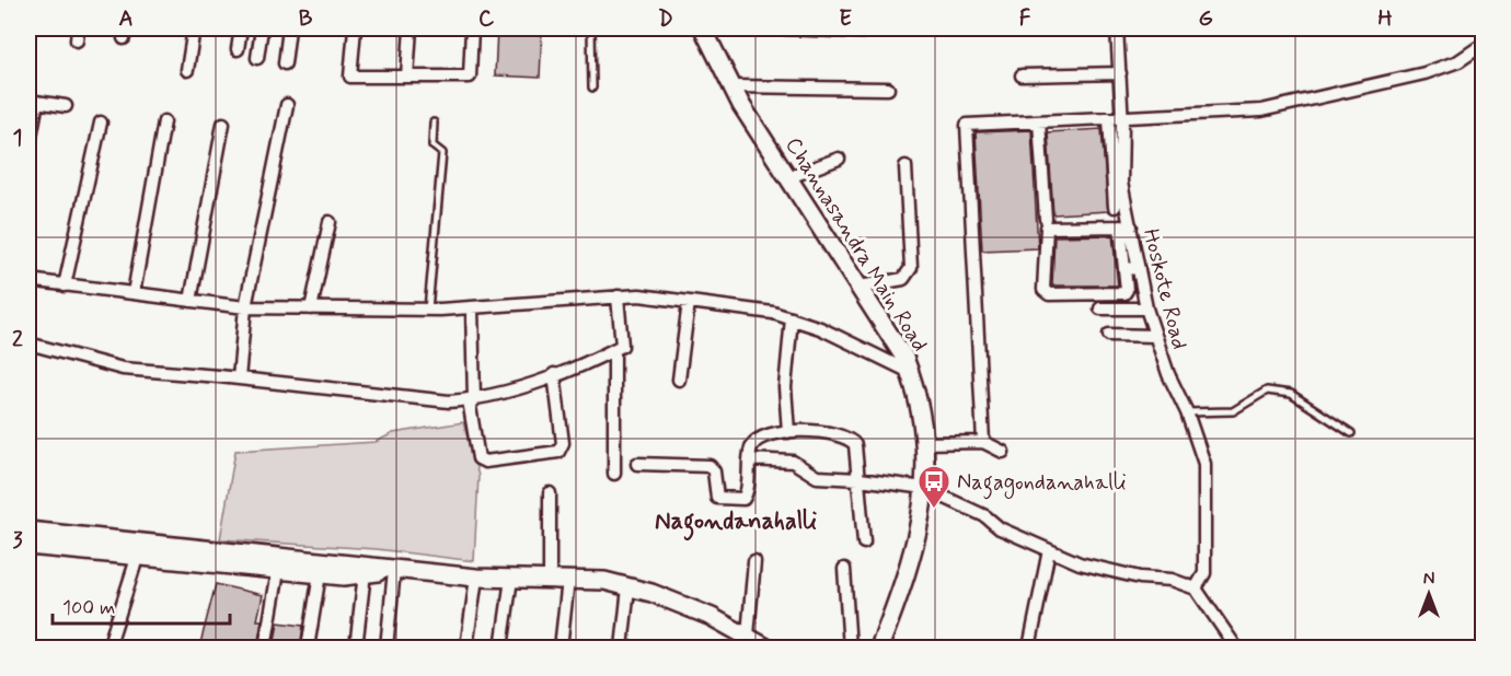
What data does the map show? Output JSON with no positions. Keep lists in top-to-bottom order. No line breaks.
{"streets":{"street":["Channasandra Main Road","Hoskote Road"]},"districts":["Nagondanahalli"],"places":{"bus stop":["Nagagondanahalli"]},"scale_bar":"100 m","north":"top","grid":{"columns":["A","B","C","D","E","F","G","H"],"rows":["1","2","3"]}}
